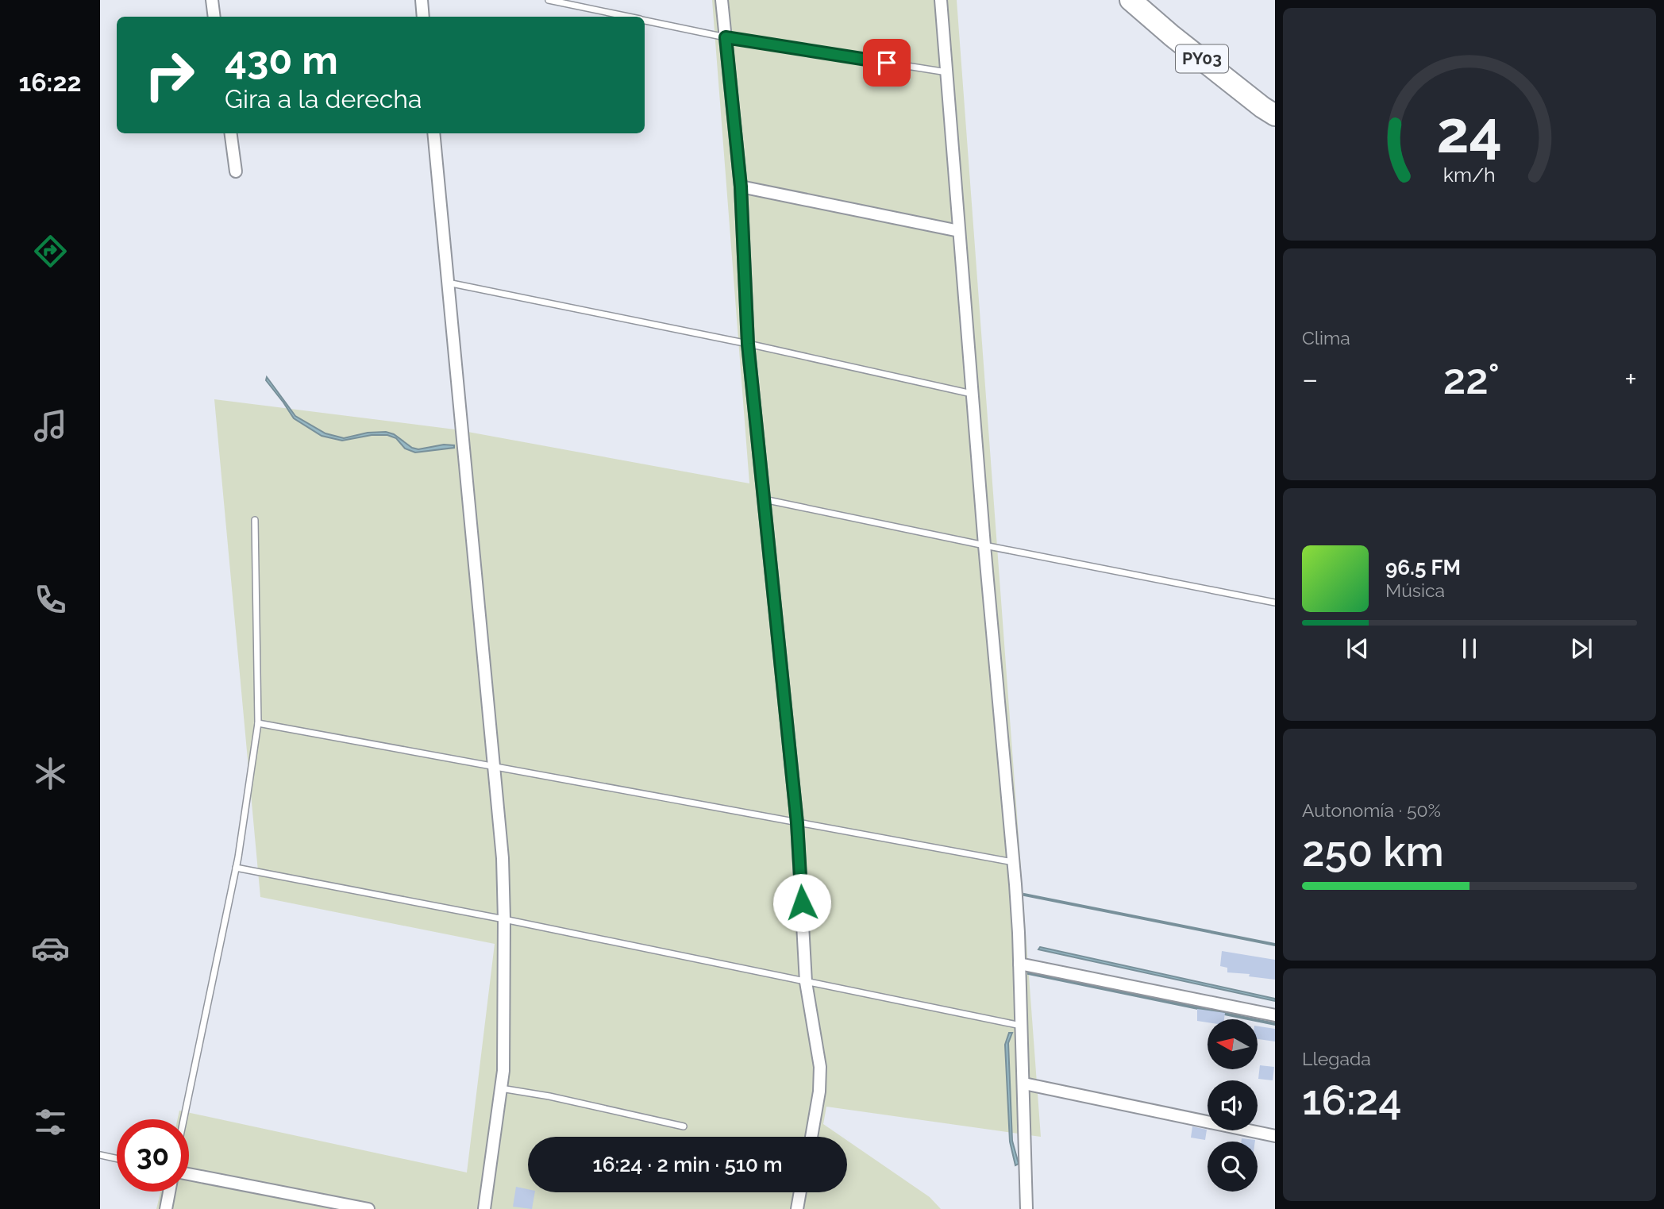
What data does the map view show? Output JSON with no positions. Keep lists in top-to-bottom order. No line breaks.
{"streets":{"highway":["PY03"]},"north":"left","page":{"tabs":"16:22","turn":["430 m","Gira a la derecha"],"tile":["Clima",["Autonomía · 50%","250 km"],["Llegada","16:24"]],"heat":["−","22°","+"],"song":["96.5 FM","Música"],"limit":"30","trip":"16:24 · 2 min · 510 m","gauge":["24","km/h"]}}
